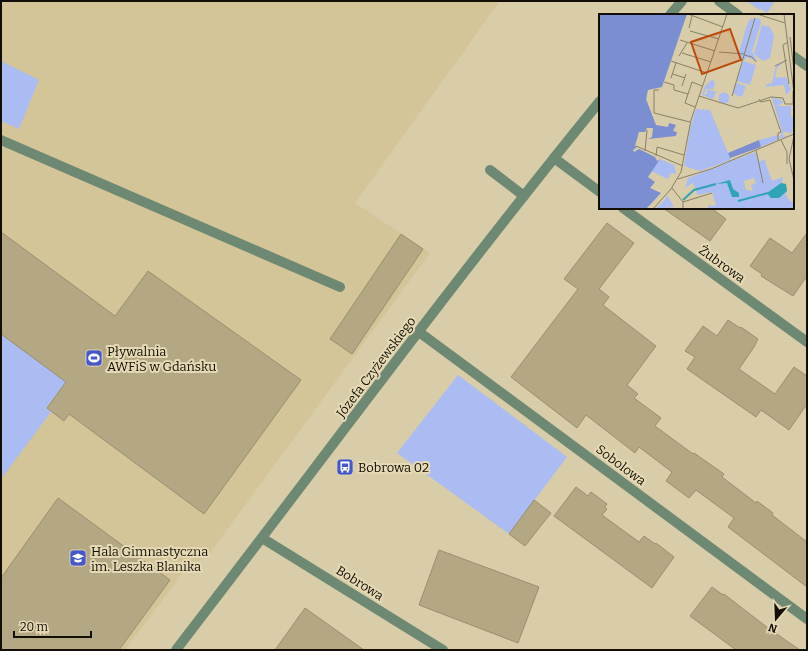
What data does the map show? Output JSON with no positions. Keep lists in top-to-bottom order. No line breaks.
{"streets":{"street":["Żubrowa","Józefa Czyżewskiego","Sobolowa","Bobrowa"]},"crossings":[["Józefa Czyżewskiego","Sobolowa"],["Józefa Czyżewskiego","Bobrowa"]],"places":{"sports":["Pływalnia AWFiS w Gdańsku"],"bus stop":["Bobrowa 02"],"school or university":["Hala Gimnastyczna im. Leszka Blanika"]},"scale_bar":"20 m","north":"bottom"}
